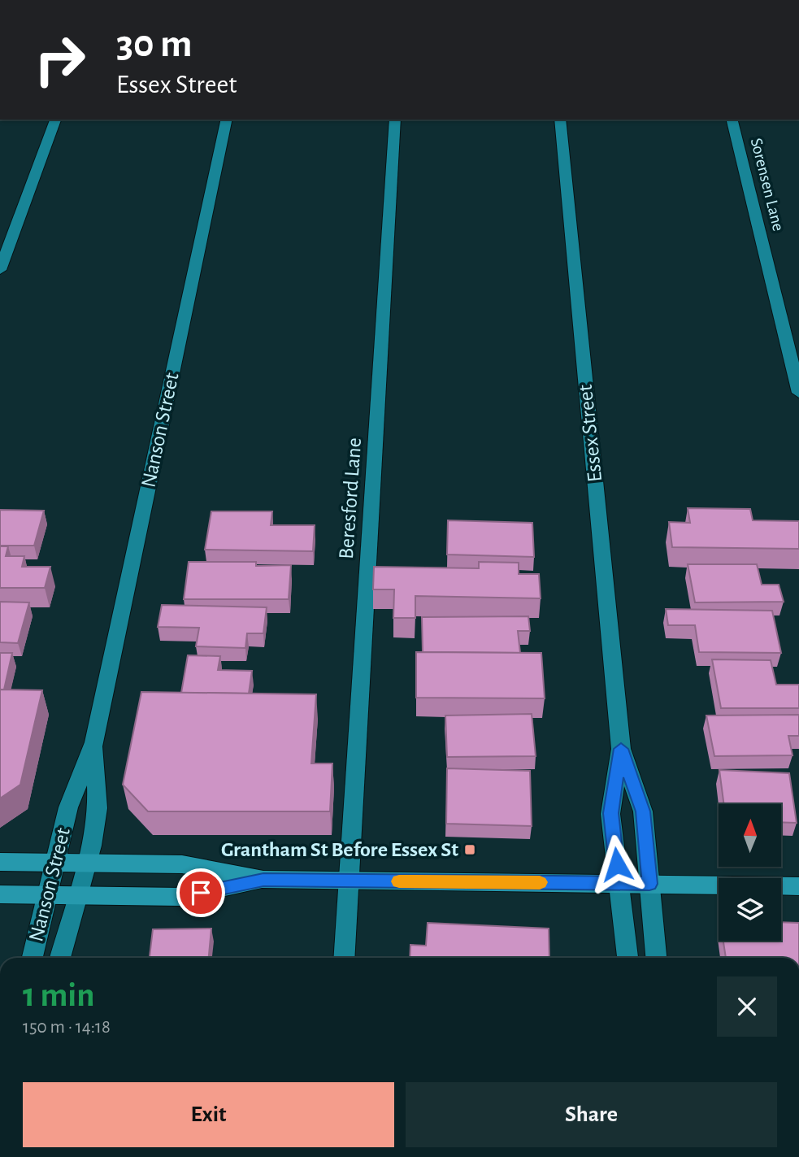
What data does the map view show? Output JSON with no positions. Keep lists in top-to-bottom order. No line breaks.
{"streets":{"street":["Sorensen Lane","Nanson Street","Essex Street","Beresford Lane"]},"places":{"transit":["Grantham St Before Essex St"]},"north":"top","page":{"turn":["30 m","Essex Street"],"heading":["1 min","150 m · 14:18"],"buttons":["Exit","Share"]}}
